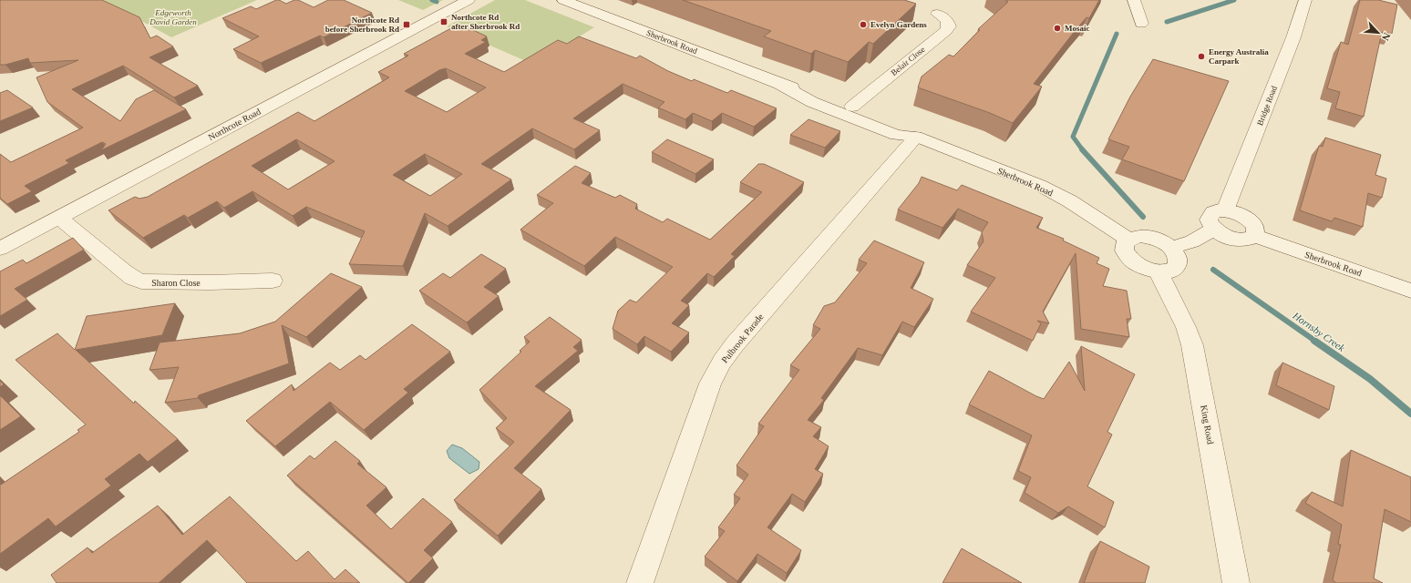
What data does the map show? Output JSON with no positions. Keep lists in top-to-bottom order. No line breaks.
{"streets":{"street":["Sherbrook Road","Belair Close","Bridge Road","Northcote Road","Sharon Close","Pulbrook Parade","King Road"]},"crossings":[["Sherbrook Road","Belair Close"],["Sherbrook Road","Pulbrook Parade"],["Sherbrook Road","King Road"],["Northcote Road","Sharon Close"]],"water":["Hornsby Creek"],"parks":["Edgeworth David Garden"],"places":{"transit":["Northcote Rd after Sherbrook Rd","Northcote Rd before Sherbrook Rd"],"other":["Evelyn Gardens","Mosaic","Energy Australia Carpark"]},"north":"bottom right"}
